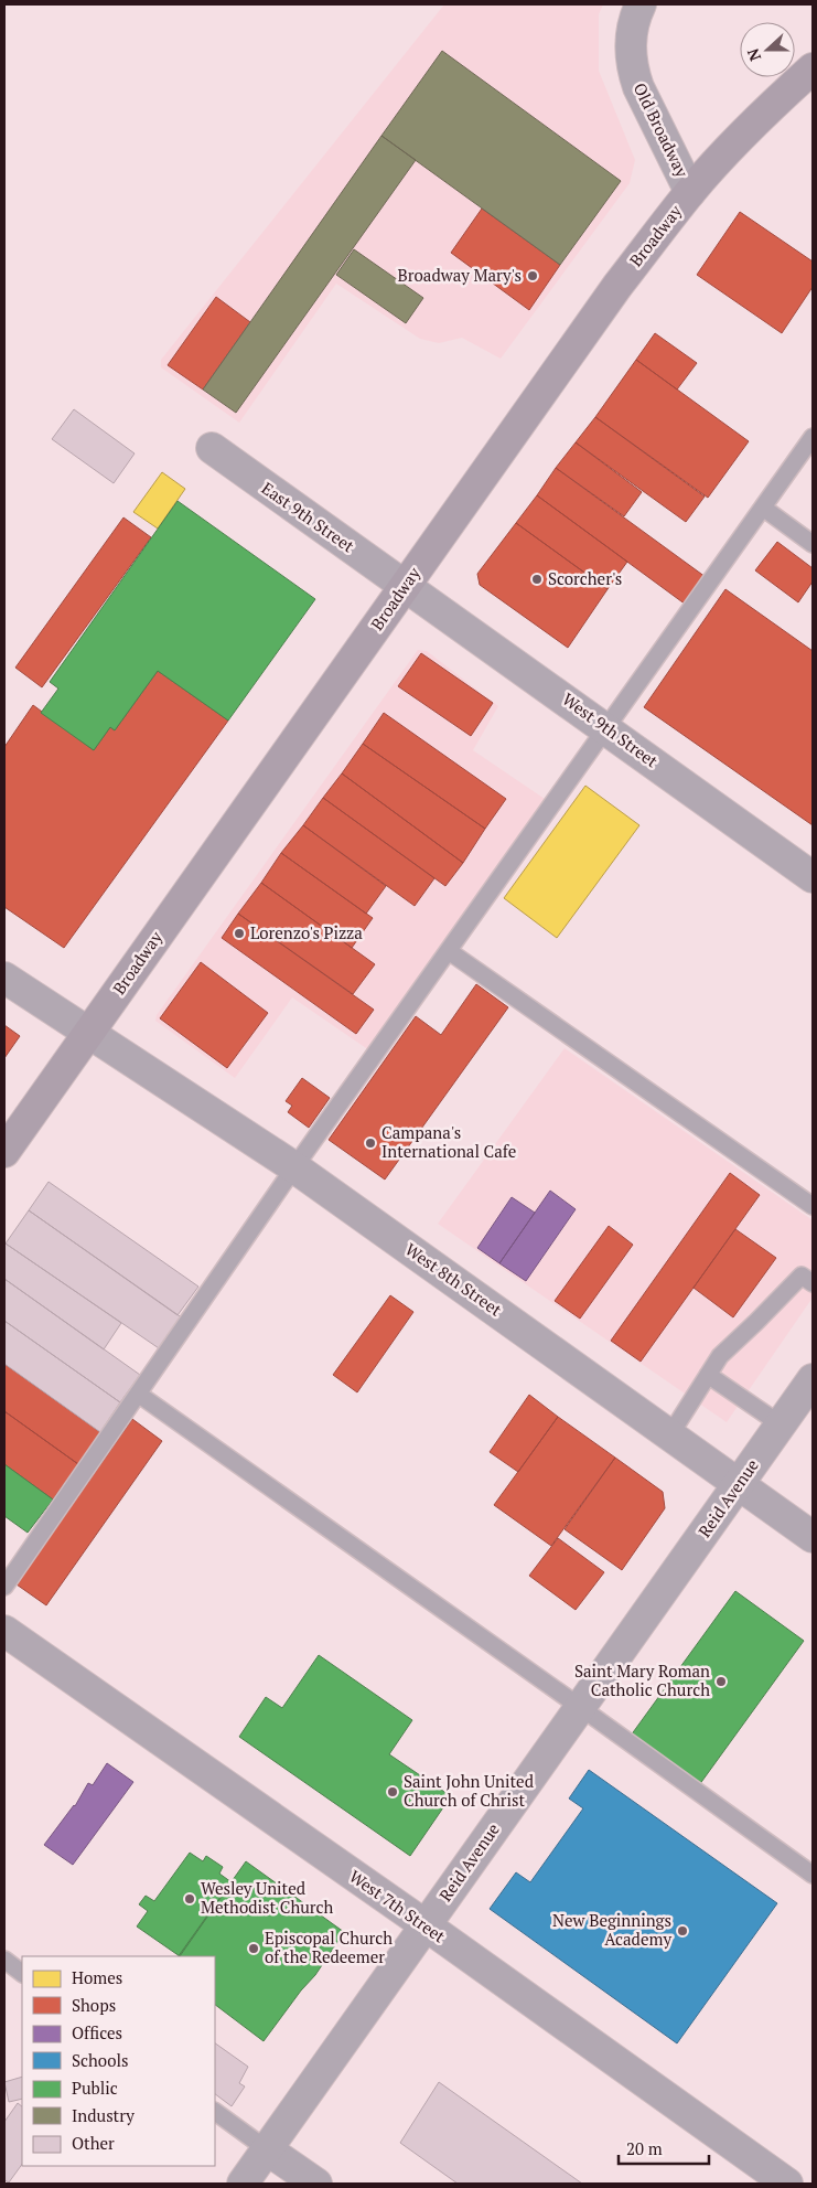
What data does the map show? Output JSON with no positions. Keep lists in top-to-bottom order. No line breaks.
{"streets":{"main road":["Broadway"],"street":["Old Broadway","East 9th Street","West 9th Street","West 8th Street","Reid Avenue","West 7th Street"]},"crossings":[["Old Broadway","Broadway"],["Broadway","East 9th Street"],["Broadway","West 9th Street"],["Broadway","West 8th Street"],["East 9th Street","West 9th Street"],["West 8th Street","Reid Avenue"],["Reid Avenue","West 7th Street"]],"places":["Broadway Mary's","Scorcher's","Lorenzo's Pizza","Campana's International Cafe","Saint Mary Roman Catholic Church","Saint John United Church of Christ","Wesley United Methodist Church","New Beginnings Academy","Episcopal Church of the Redeemer"],"legend":["Homes","Shops","Offices","Schools","Public","Industry","Other"],"scale_bar":"20 m","north":"left"}
